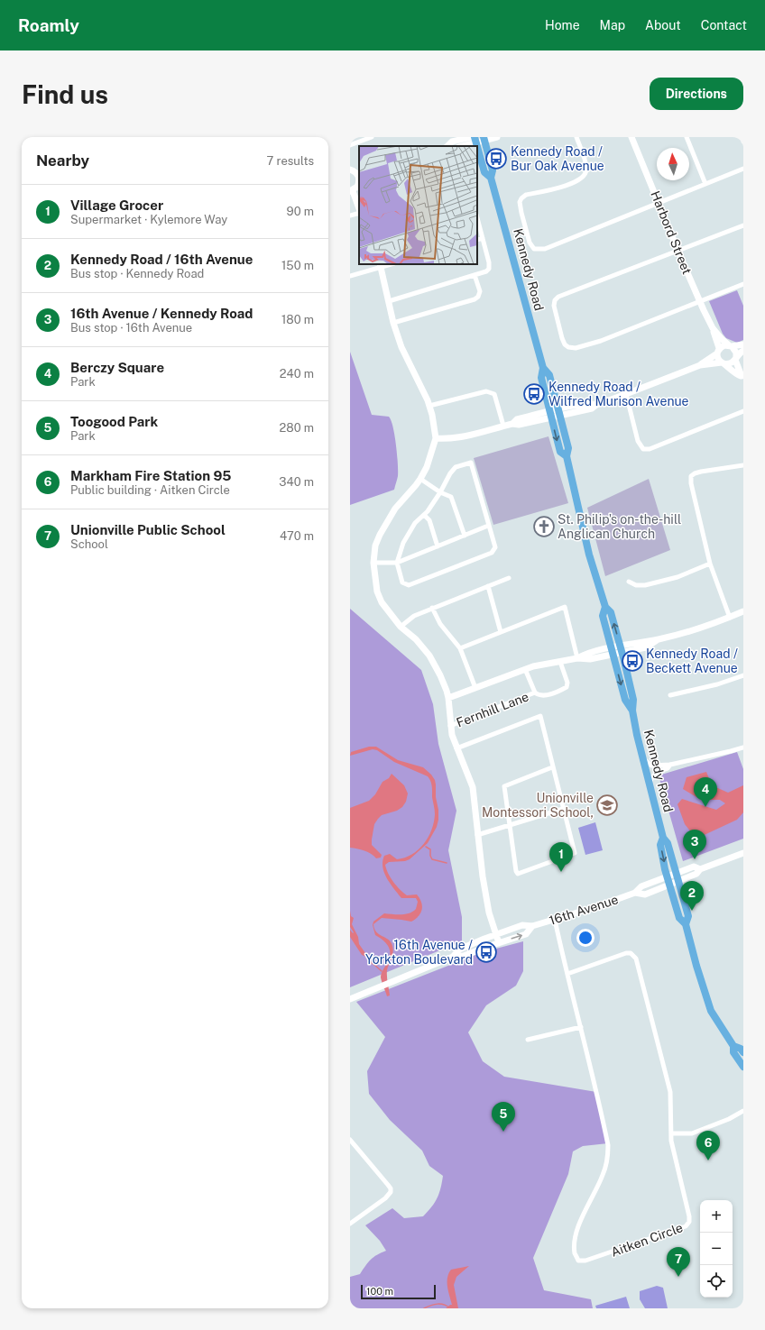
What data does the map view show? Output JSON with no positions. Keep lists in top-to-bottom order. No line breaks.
{"streets":{"main road":["Kennedy Road"],"street":["Harbord Street","Fernhill Lane","16th Avenue","Aitken Circle"]},"crossings":[["Kennedy Road","16th Avenue"],["16th Avenue","Aitken Circle"]],"places":{"bus stop":["Kennedy Road / Bur Oak Avenue","Kennedy Road / Wilfred Murison Avenue","Kennedy Road / Beckett Avenue","16th Avenue / Yorkton Boulevard"],"church":["St. Philip's on-the-hill Anglican Church"],"school or university":["Unionville Montessori School,"]},"scale_bar":"100 m","north":"top","page":{"header":"Roamly","nav":["Home","Map","About","Contact"],"buttons":"Directions","title":"Find us","heading":["Nearby","7 results"],"list":[{"mark":"1","name":"Village Grocer","note":"Supermarket · Kylemore Way","value":"90 m"},{"mark":"2","name":"Kennedy Road / 16th Avenue","note":"Bus stop · Kennedy Road","value":"150 m"},{"mark":"3","name":"16th Avenue / Kennedy Road","note":"Bus stop · 16th Avenue","value":"180 m"},{"mark":"4","name":"Berczy Square","note":"Park","value":"240 m"},{"mark":"5","name":"Toogood Park","note":"Park","value":"280 m"},{"mark":"6","name":"Markham Fire Station 95","note":"Public building · Aitken Circle","value":"340 m"},{"mark":"7","name":"Unionville Public School","note":"School","value":"470 m"}],"pins":["4","3","1","2","5","6","7"],"map_buttons":["+","−"],"scale":"100 m"}}
